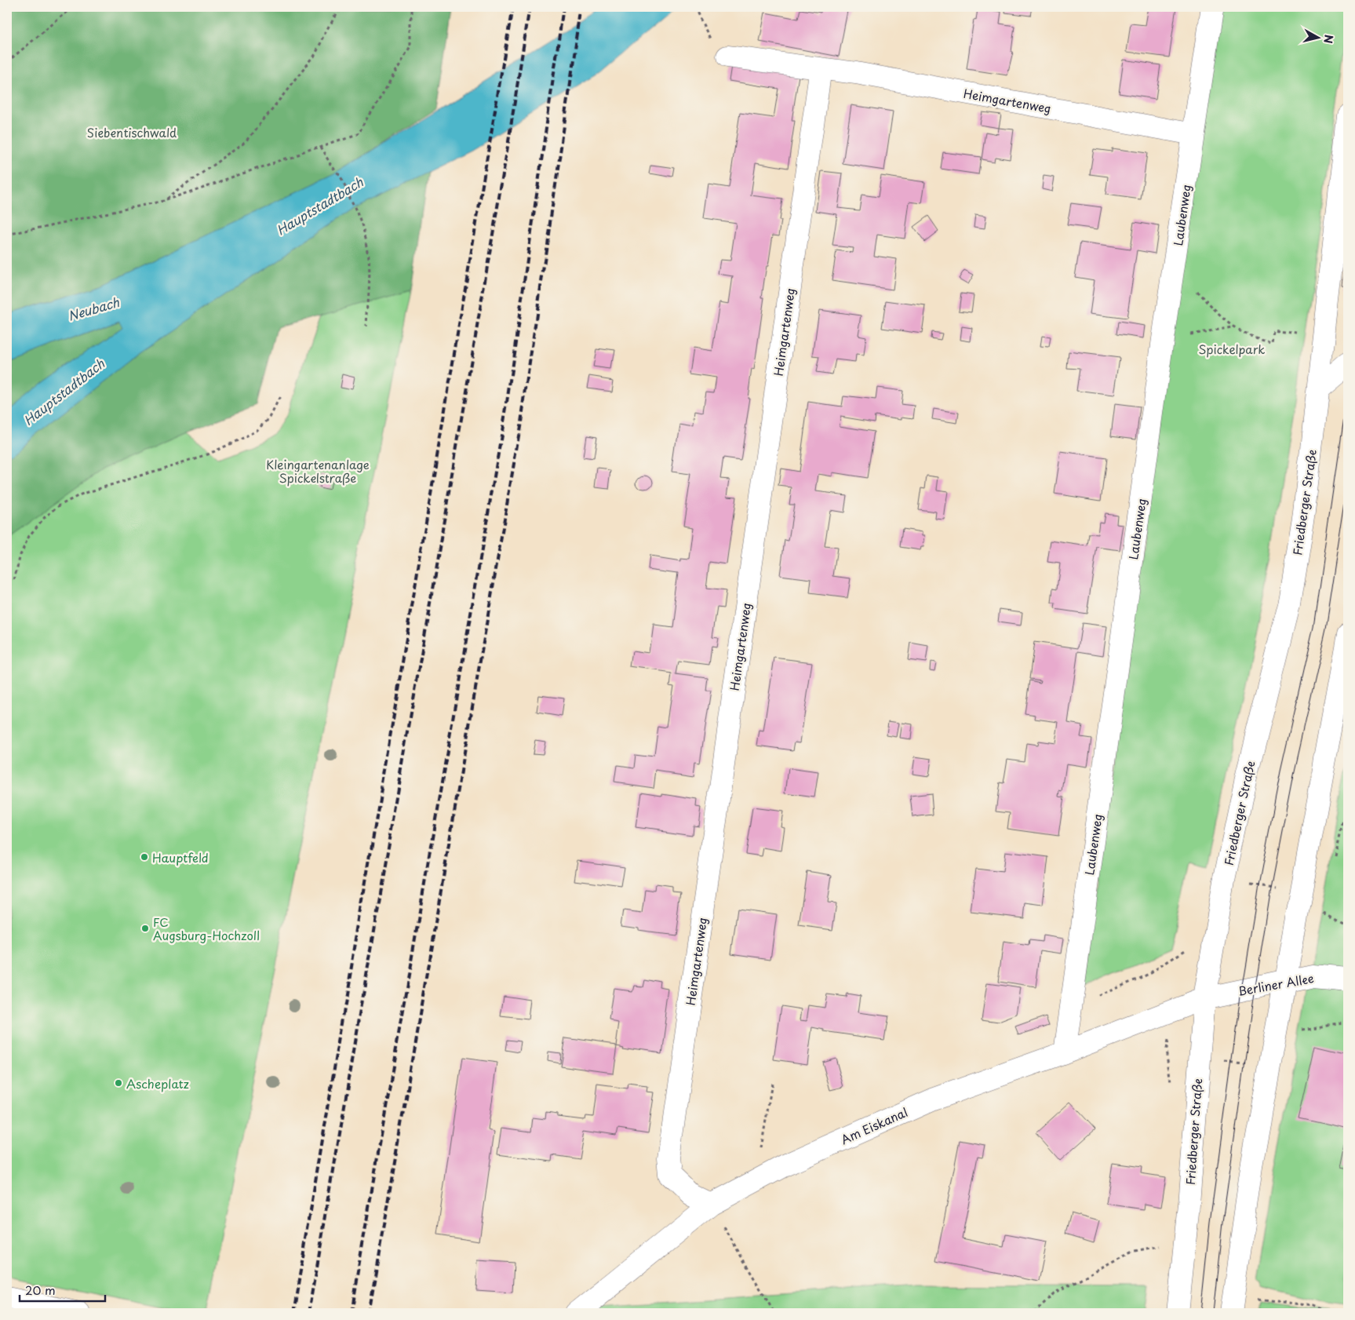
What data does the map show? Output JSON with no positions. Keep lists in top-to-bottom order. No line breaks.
{"streets":{"street":["Heimgartenweg","Laubenweg","Friedberger Straße","Berliner Allee","Am Eiskanal"]},"crossings":[["Heimgartenweg","Laubenweg"],["Heimgartenweg","Am Eiskanal"],["Laubenweg","Am Eiskanal"],["Friedberger Straße","Berliner Allee"],["Friedberger Straße","Am Eiskanal"],["Berliner Allee","Am Eiskanal"]],"water":["Hauptstadtbach","Neubach"],"parks":["Siebentischwald","Spickelpark","Kleingartenanlage Spickelstraße"],"places":["Hauptfeld","FC Augsburg-Hochzoll","Ascheplatz"],"scale_bar":"20 m","north":"right"}
